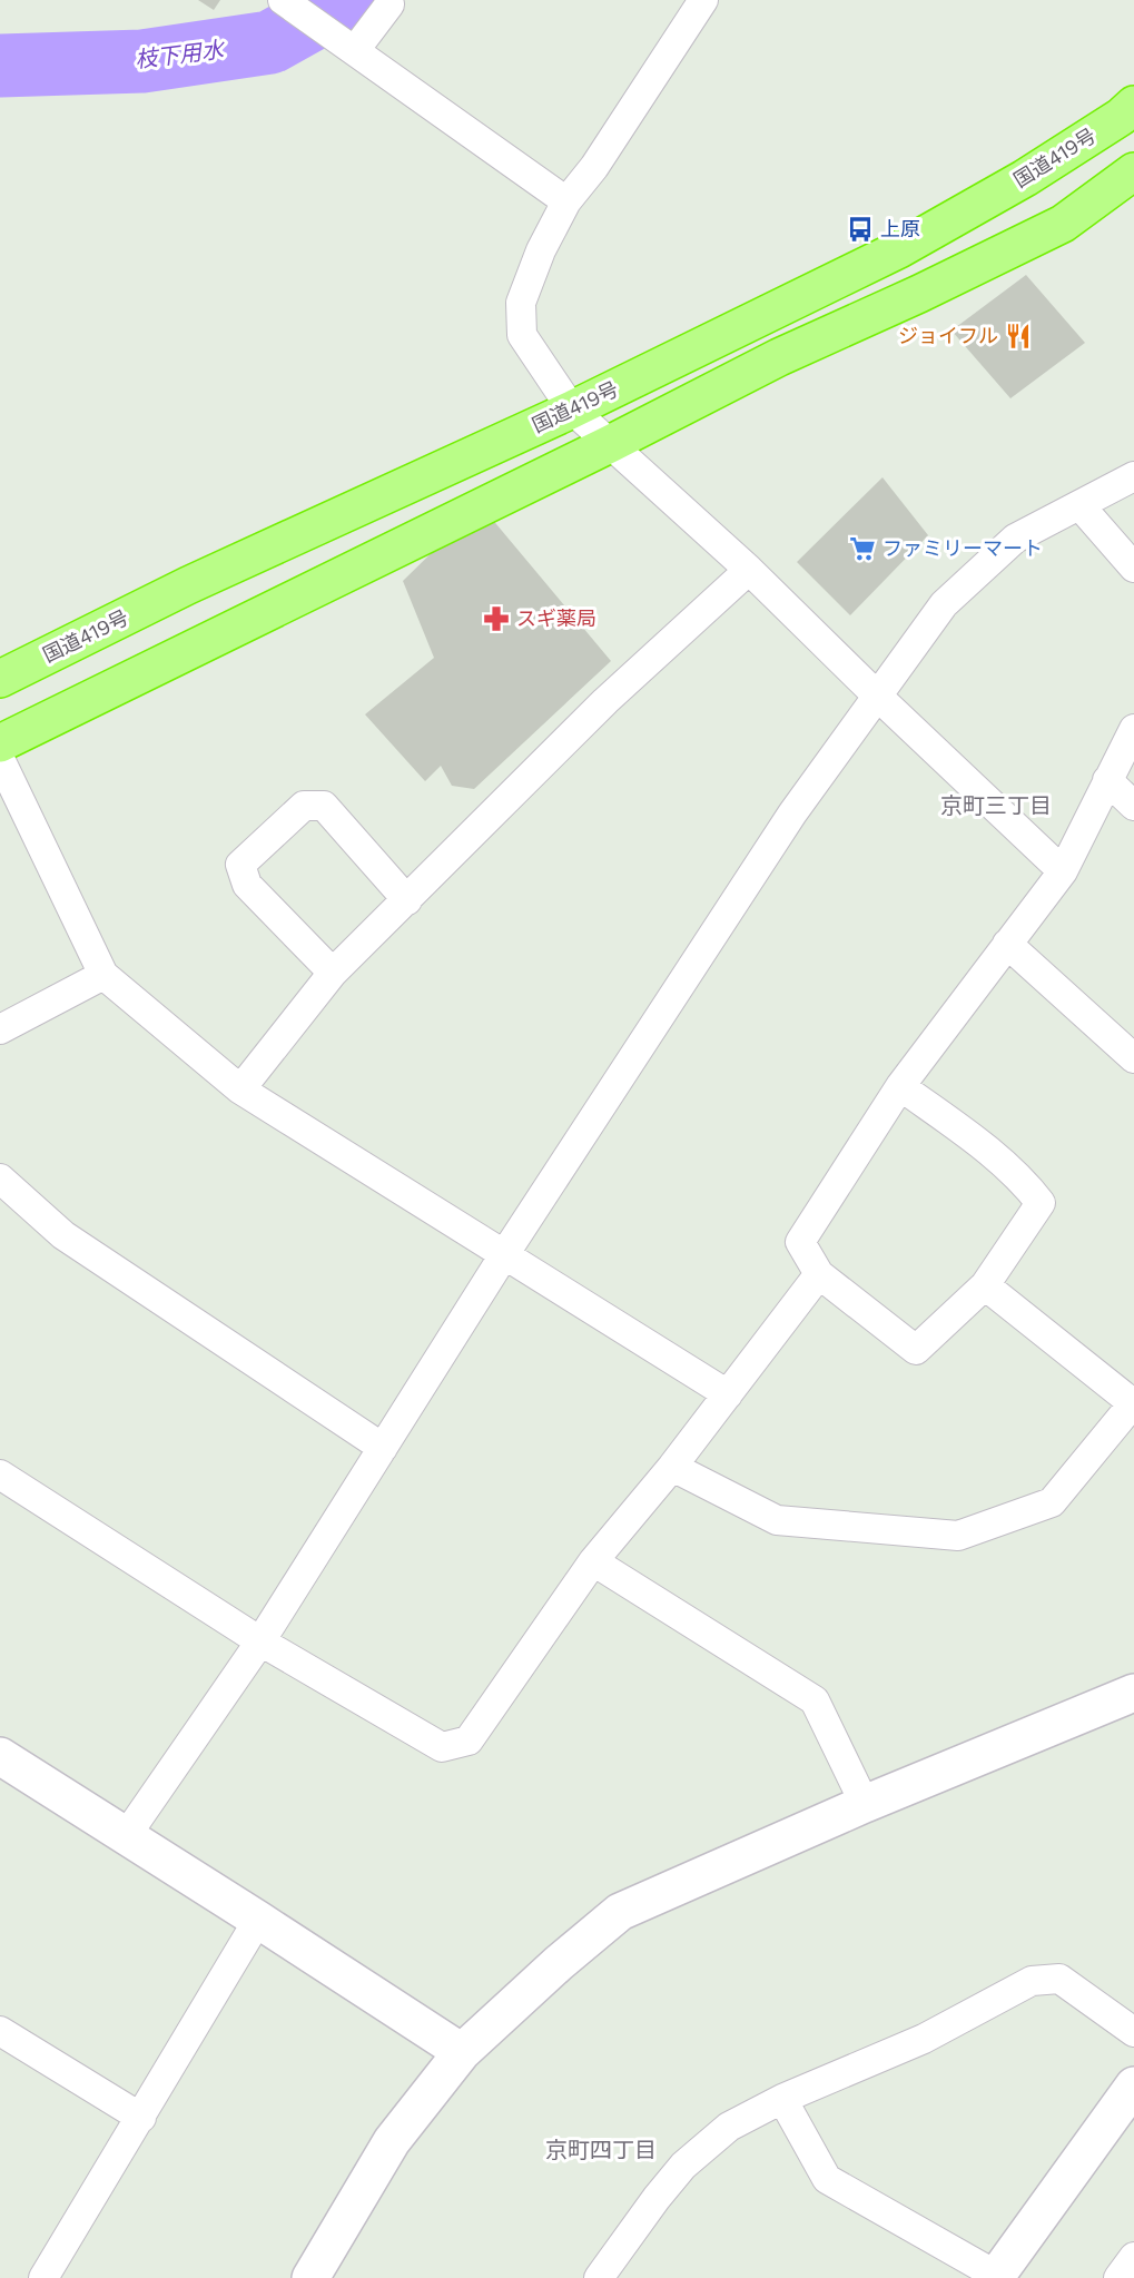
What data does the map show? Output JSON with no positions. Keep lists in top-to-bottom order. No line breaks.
{"streets":{"highway":["国道419号"]},"districts":["京町三丁目","京町四丁目"],"water":["枝下用水"],"places":{"bus stop":["上原"],"restaurant":["ジョイフル"],"supermarket":["ファミリーマート"],"pharmacy":["スギ薬局"]}}
